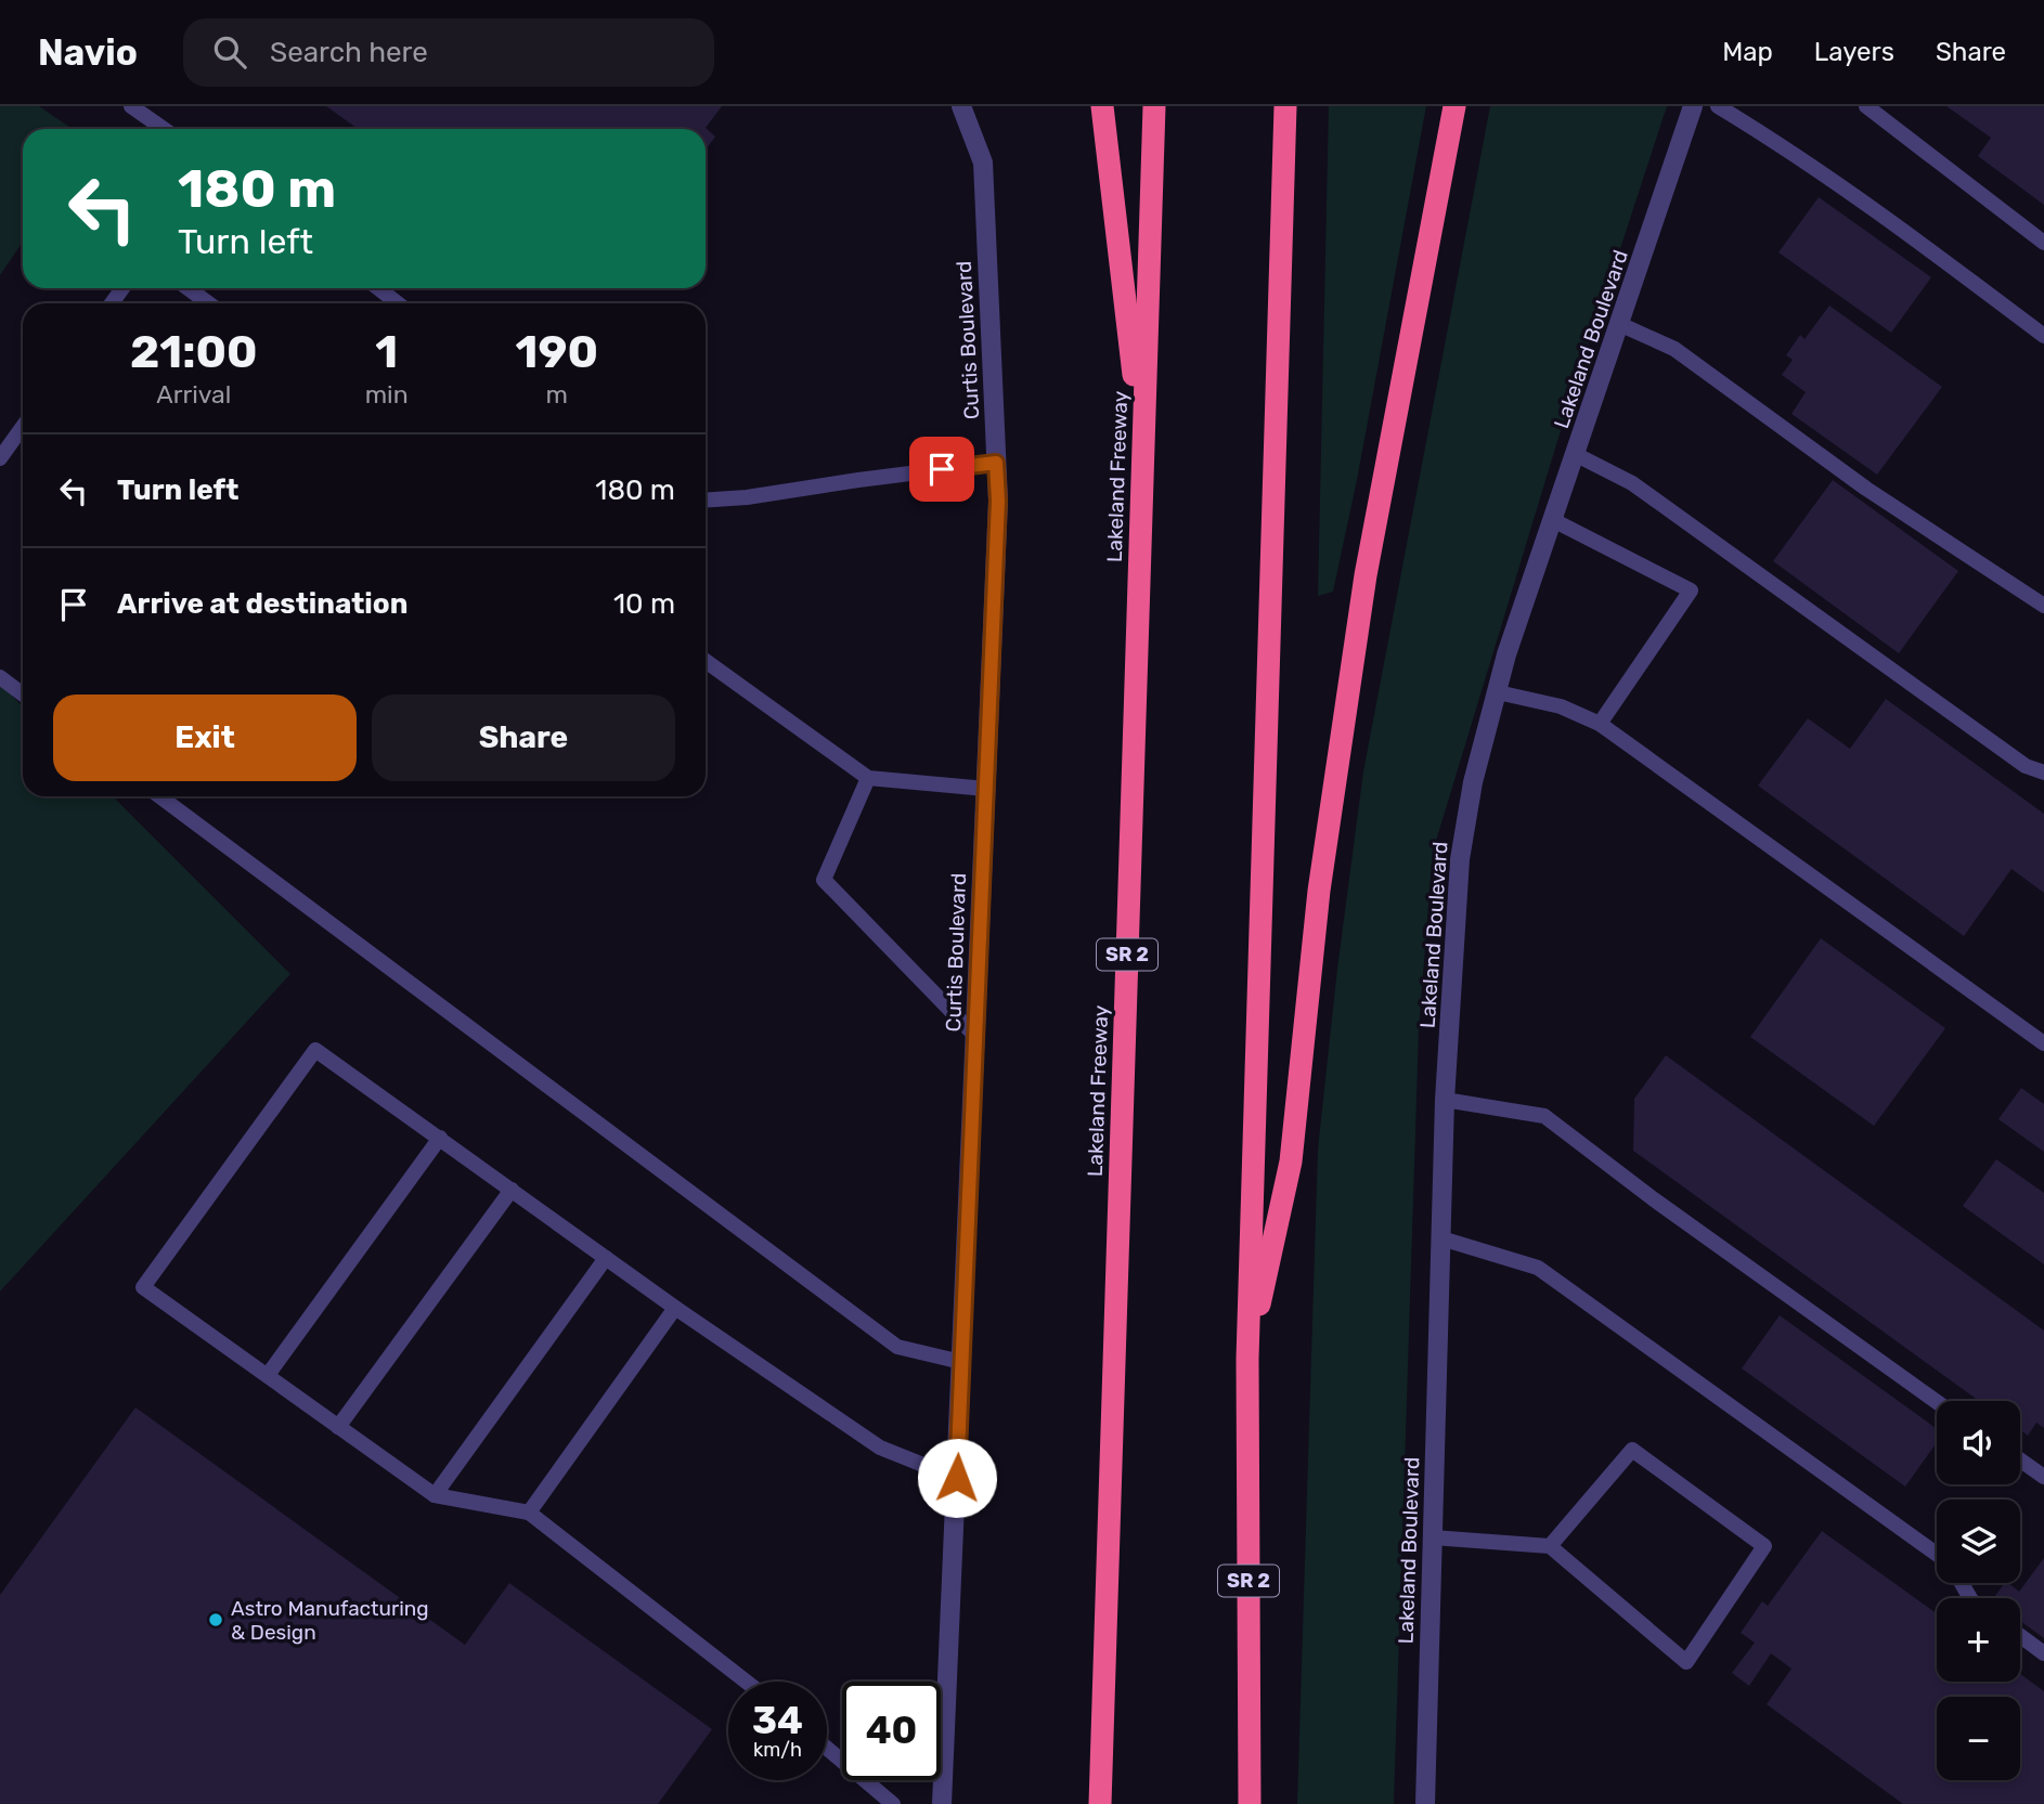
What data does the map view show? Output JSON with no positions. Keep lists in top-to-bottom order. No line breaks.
{"streets":{"highway":["Lakeland Freeway","SR 2"],"street":["Lakeland Boulevard","Curtis Boulevard"]},"places":["Astro Manufacturing & Design"],"page":{"header":"Navio","search":"Search here","nav":["Map","Layers","Share"],"turn":["180 m","Turn left"],"eta":["21:00","Arrival","1","min","190","m"],"list":[{"name":"Turn left","value":"180 m"},{"name":"Arrive at destination","value":"10 m"}],"buttons":["Exit","Share"],"map_buttons":["+","−"],"speed":"34 km/h","limit":"40"}}
